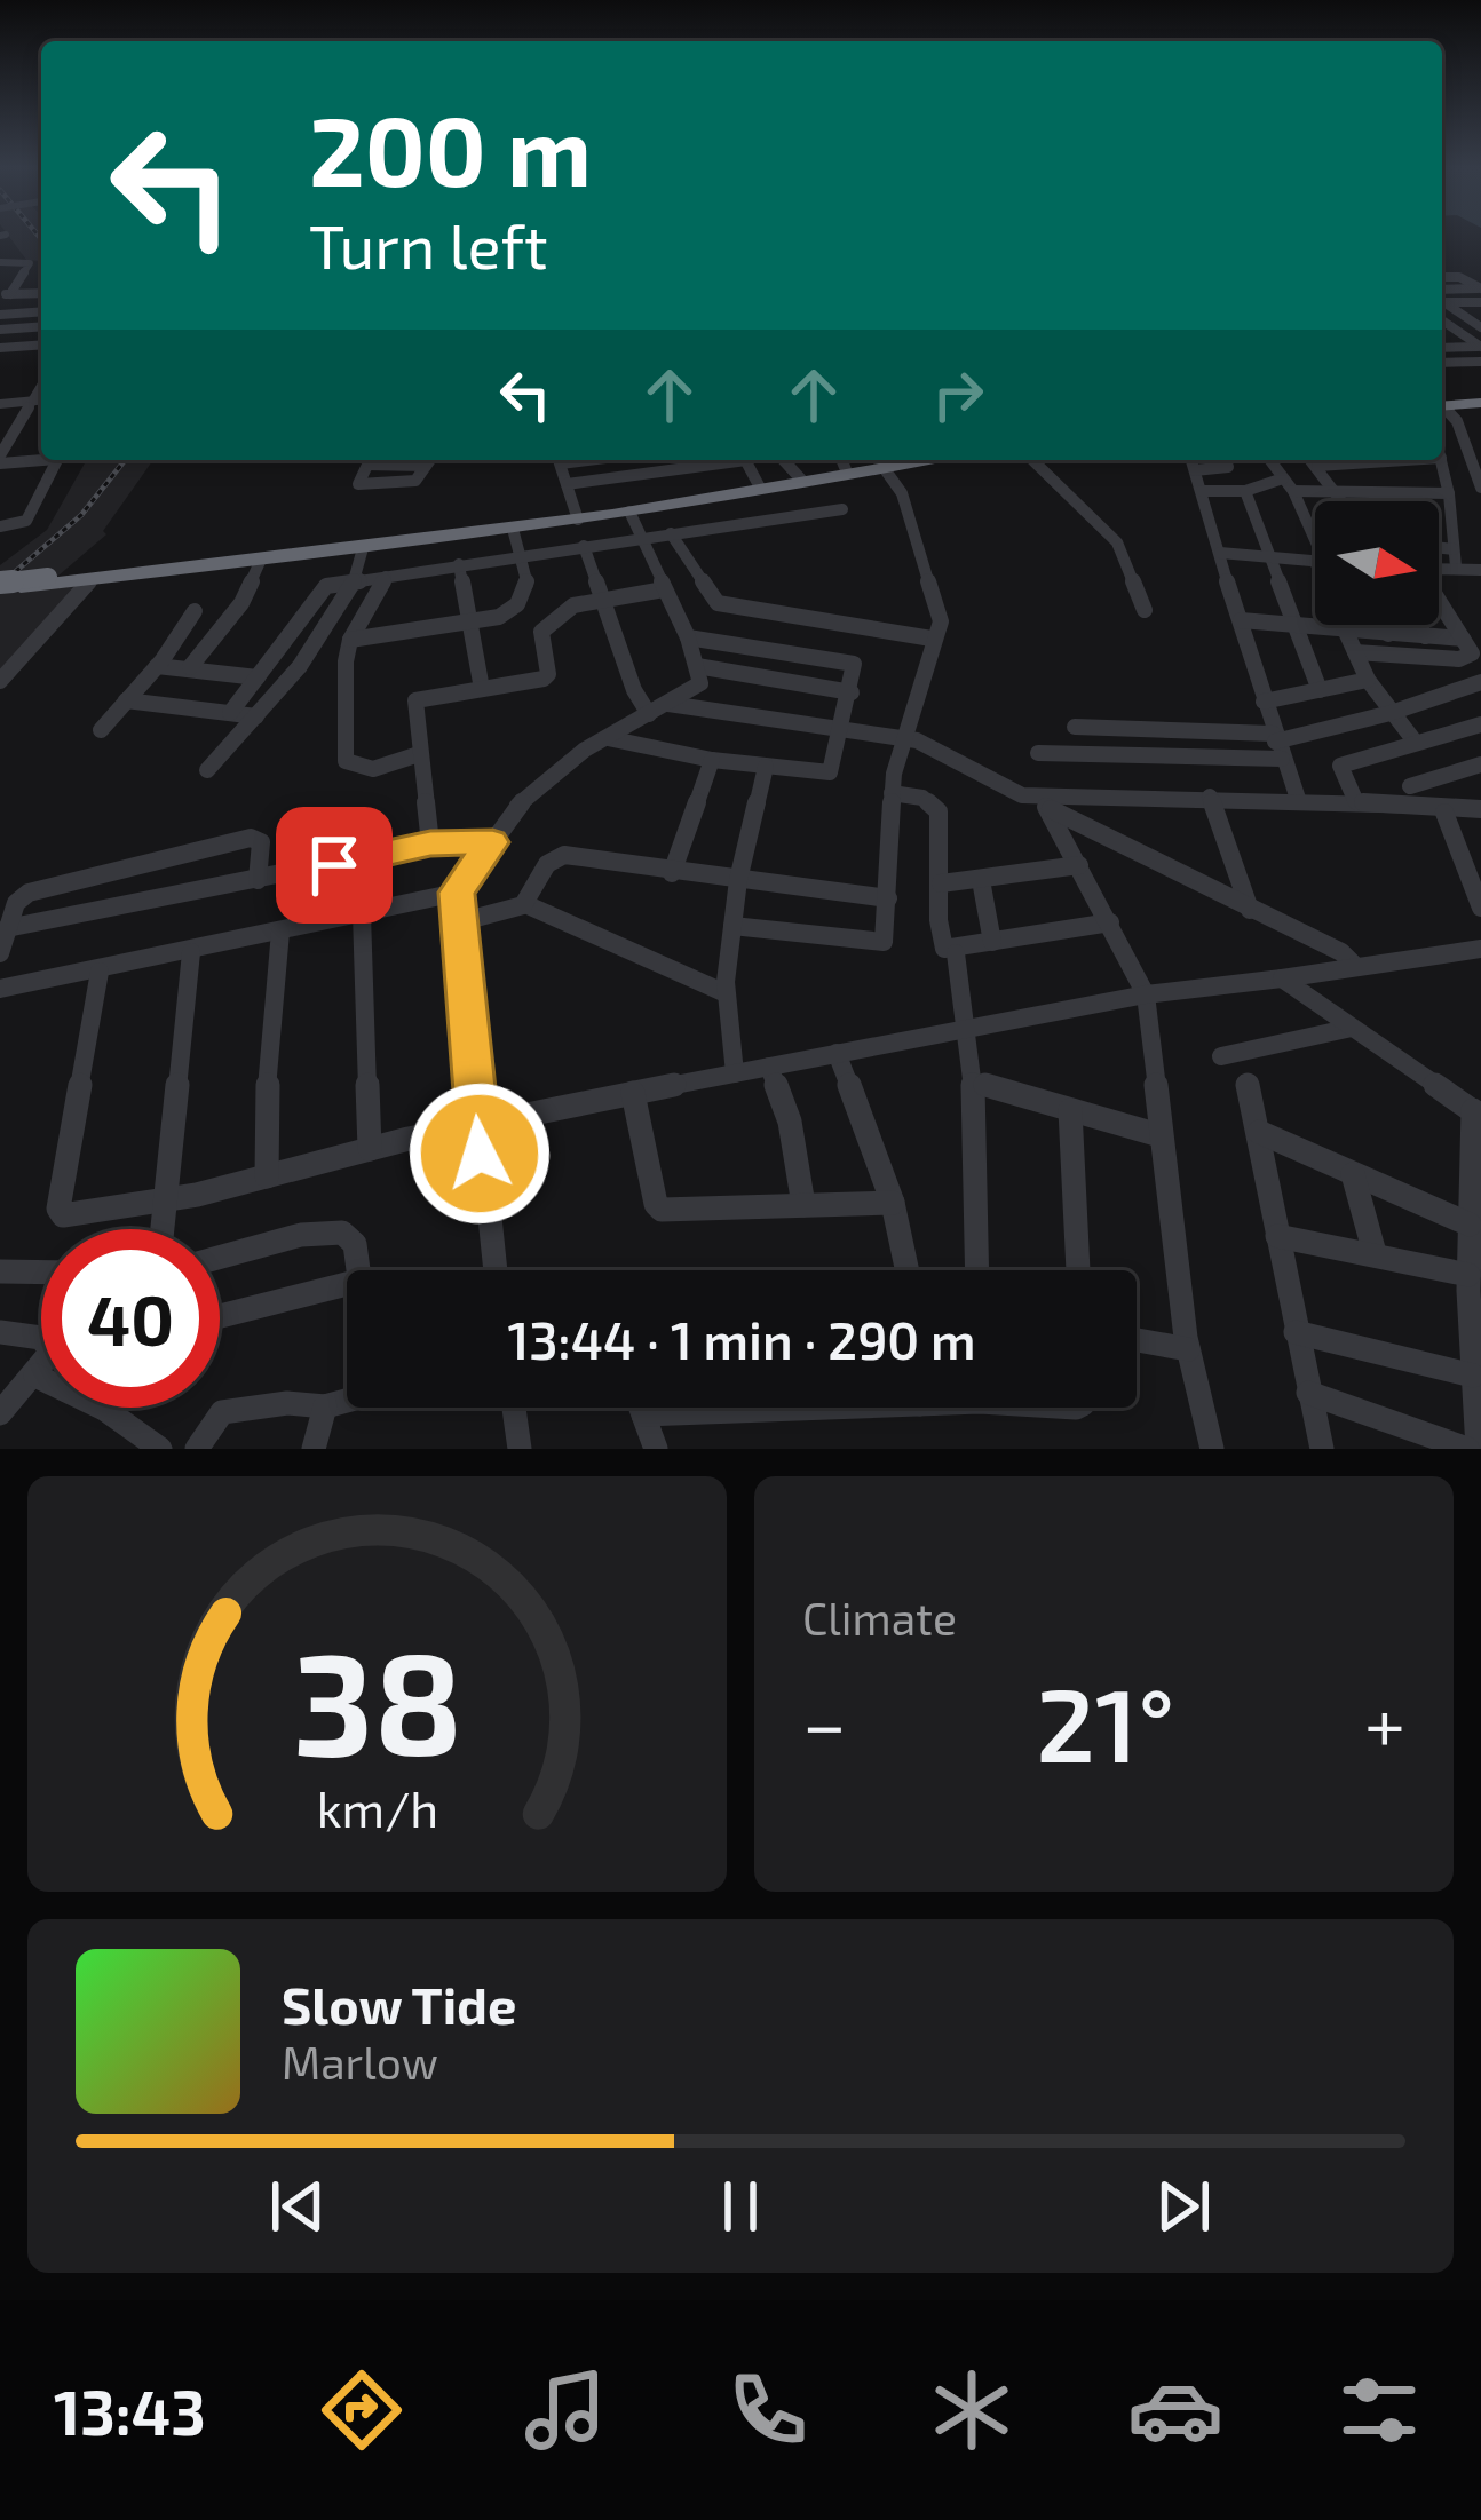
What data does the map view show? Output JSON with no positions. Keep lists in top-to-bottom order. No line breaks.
{"north":"right","page":{"turn":["200 m","Turn left"],"limit":"40","trip":"13:44 · 1 min · 290 m","tile":"Climate","heat":["−","21°","+"],"song":["Slow Tide","Marlow"],"tabs":"13:43","gauge":["38","km/h"]}}
